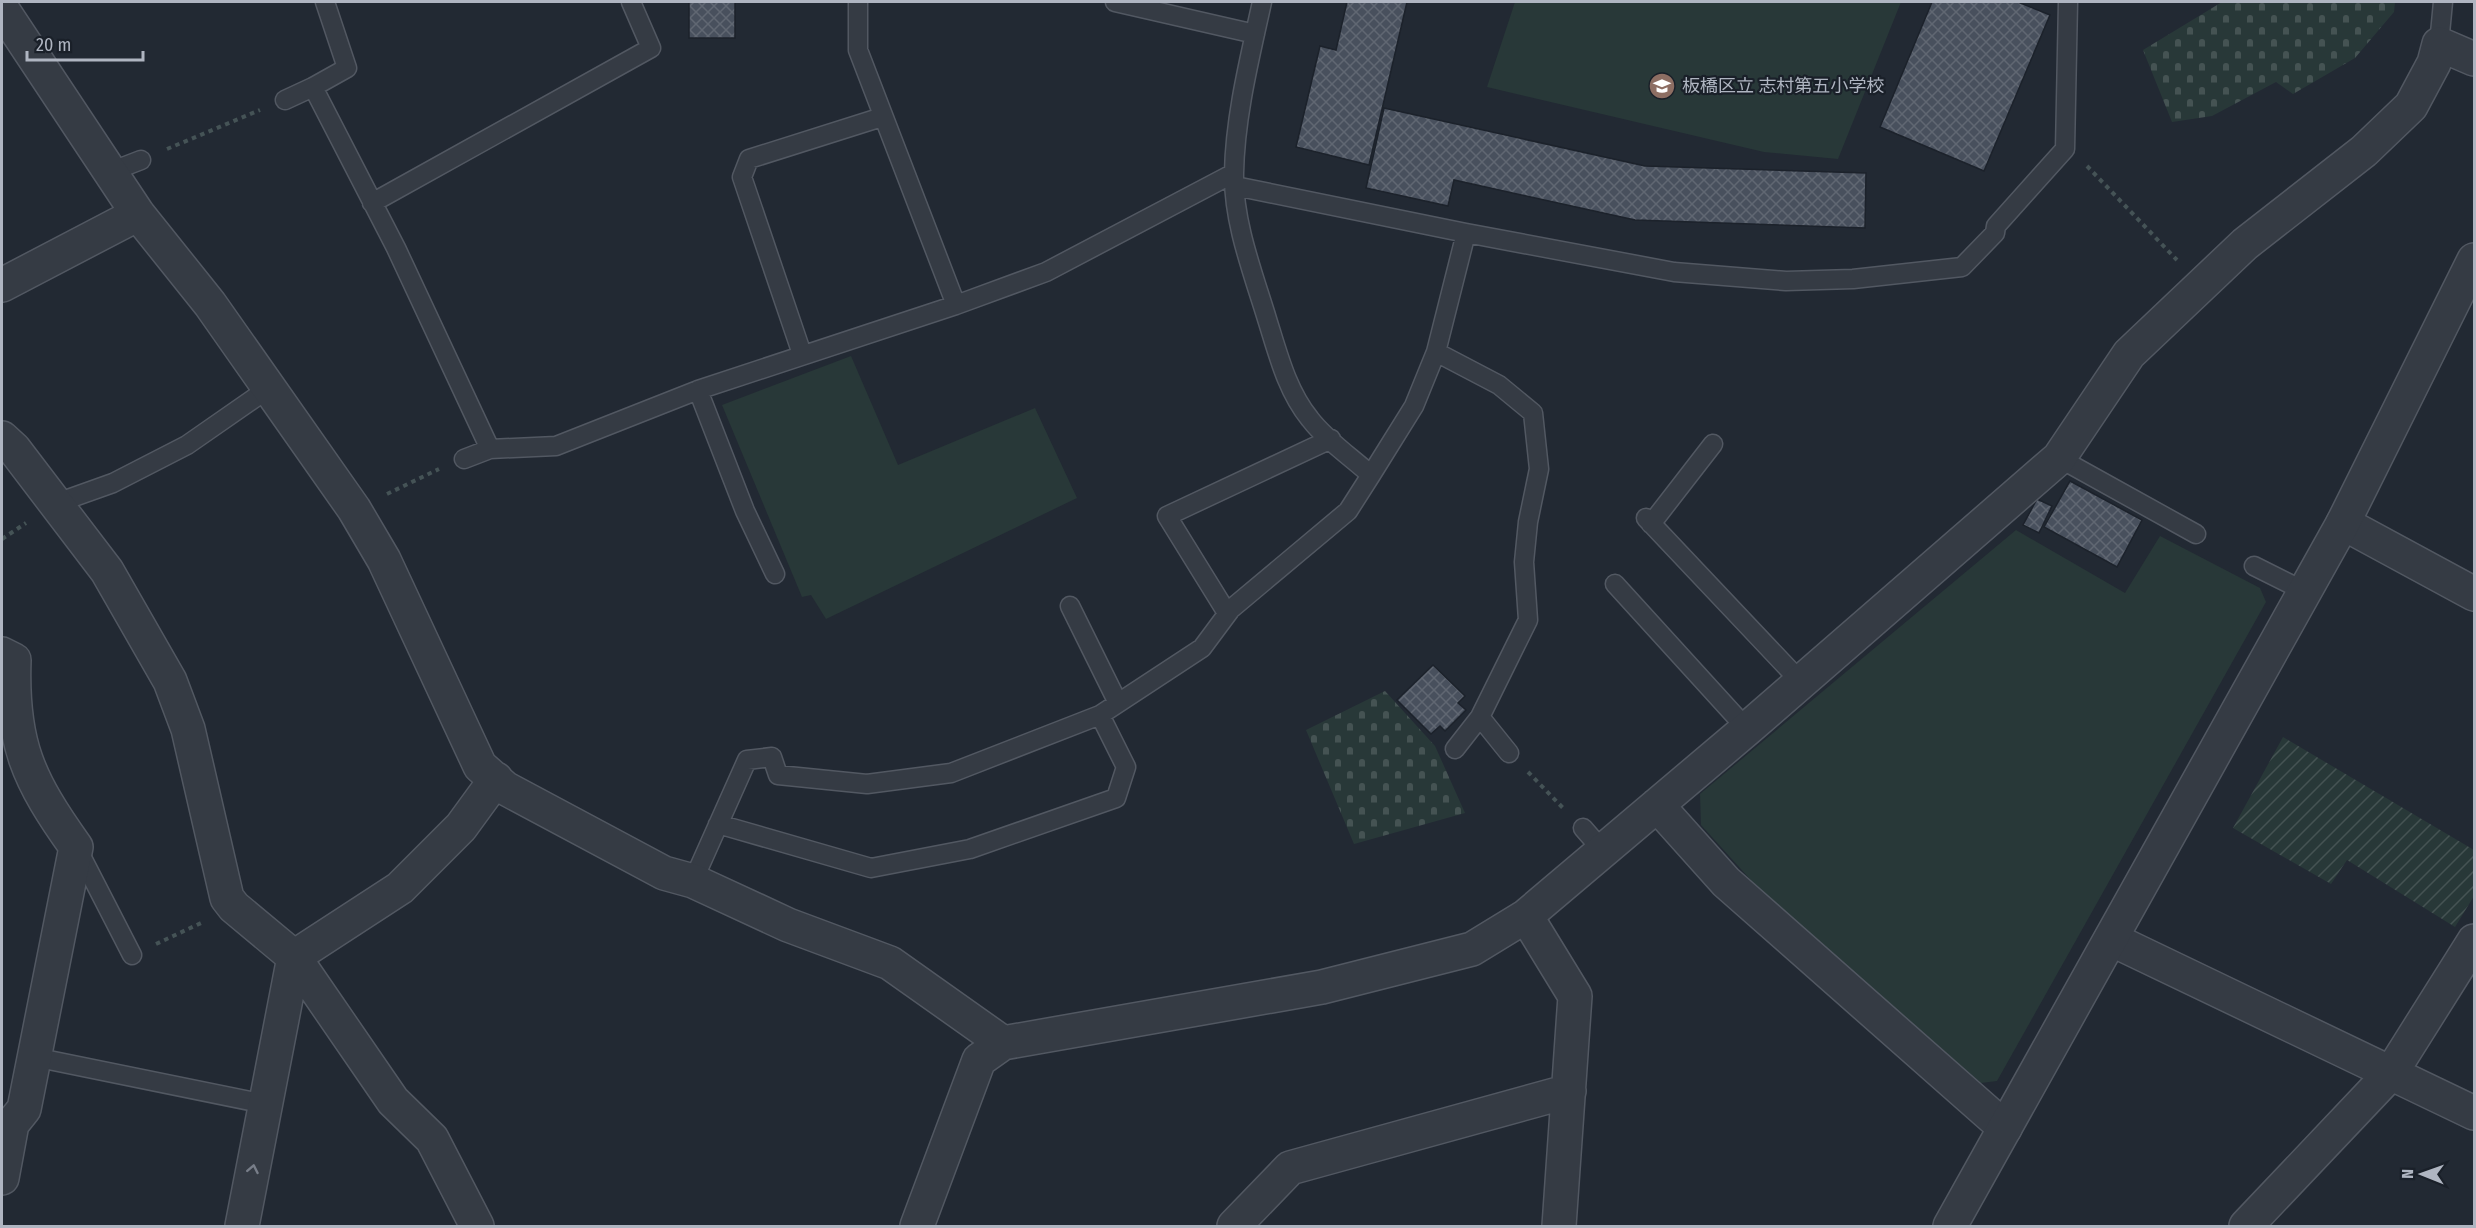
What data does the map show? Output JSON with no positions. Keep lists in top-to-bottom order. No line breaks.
{"places":{"school or university":["板橋区立 志村第五小学校"]},"scale_bar":"20 m","north":"left"}
